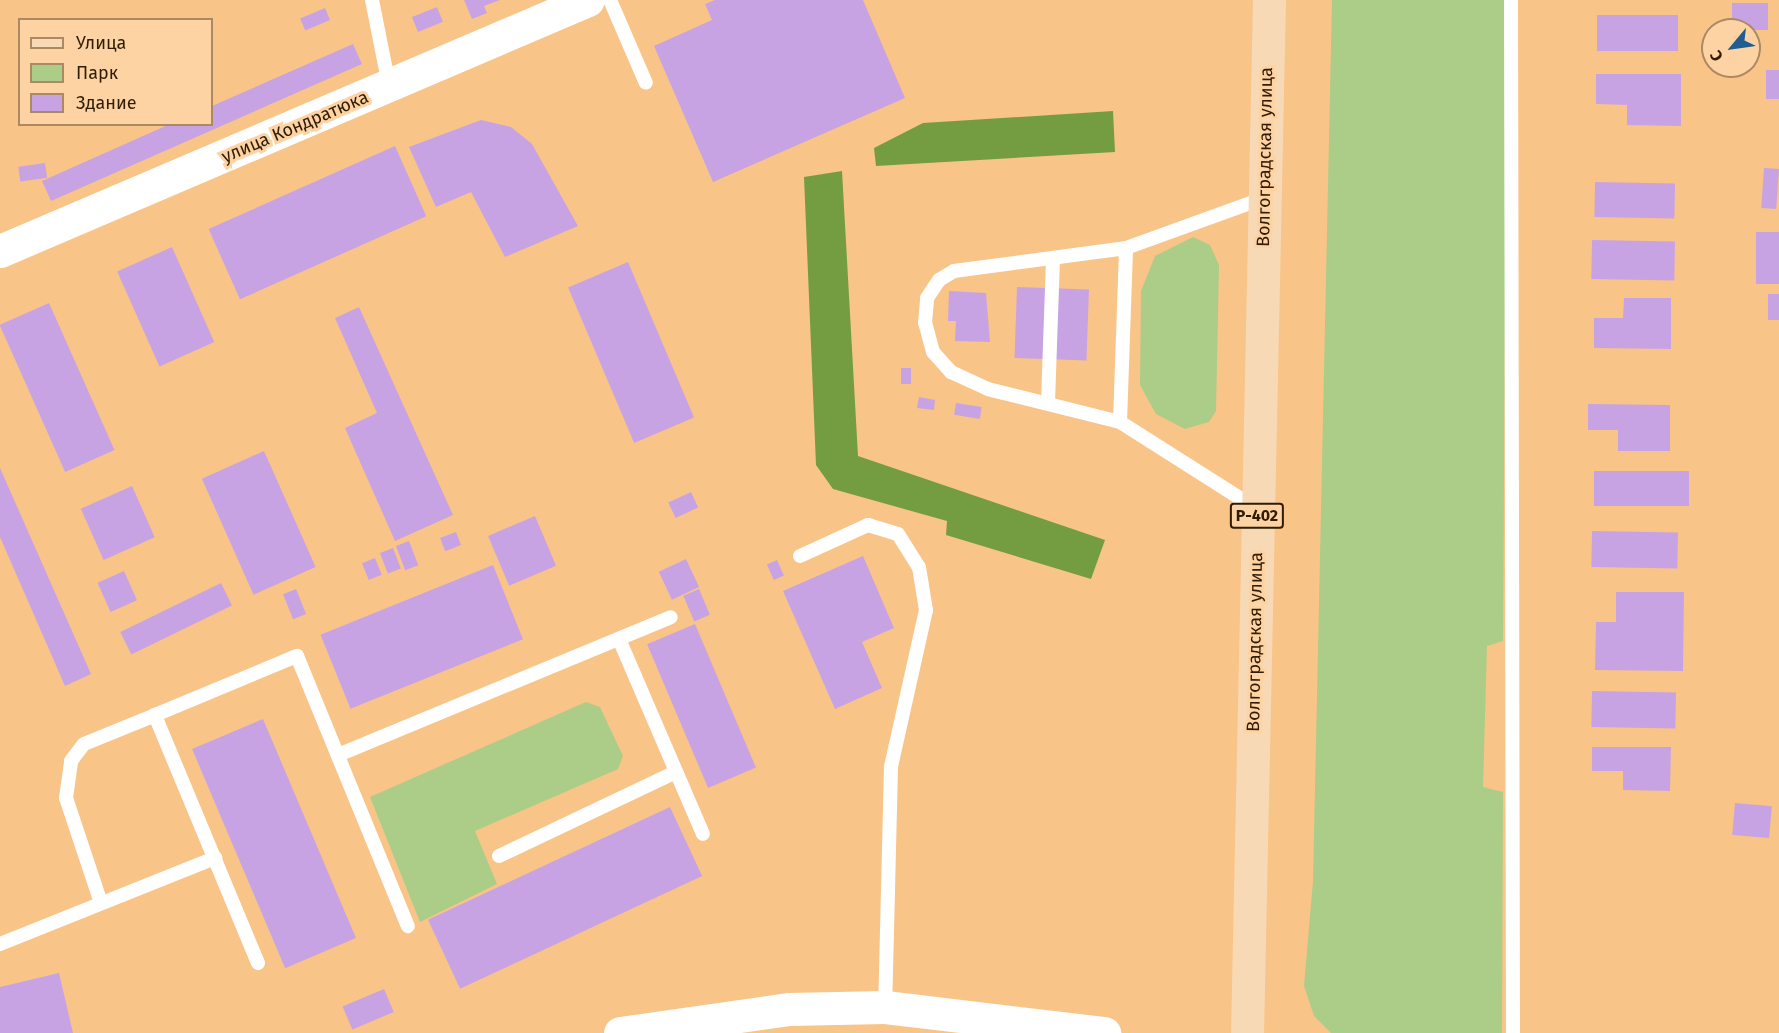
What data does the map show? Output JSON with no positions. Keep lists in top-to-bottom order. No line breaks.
{"streets":{"main road":["Волгоградская улица","Р-402"],"street":["улица Кондратюка"]},"legend":["Улица","Парк","Здание"],"north":"bottom left"}
